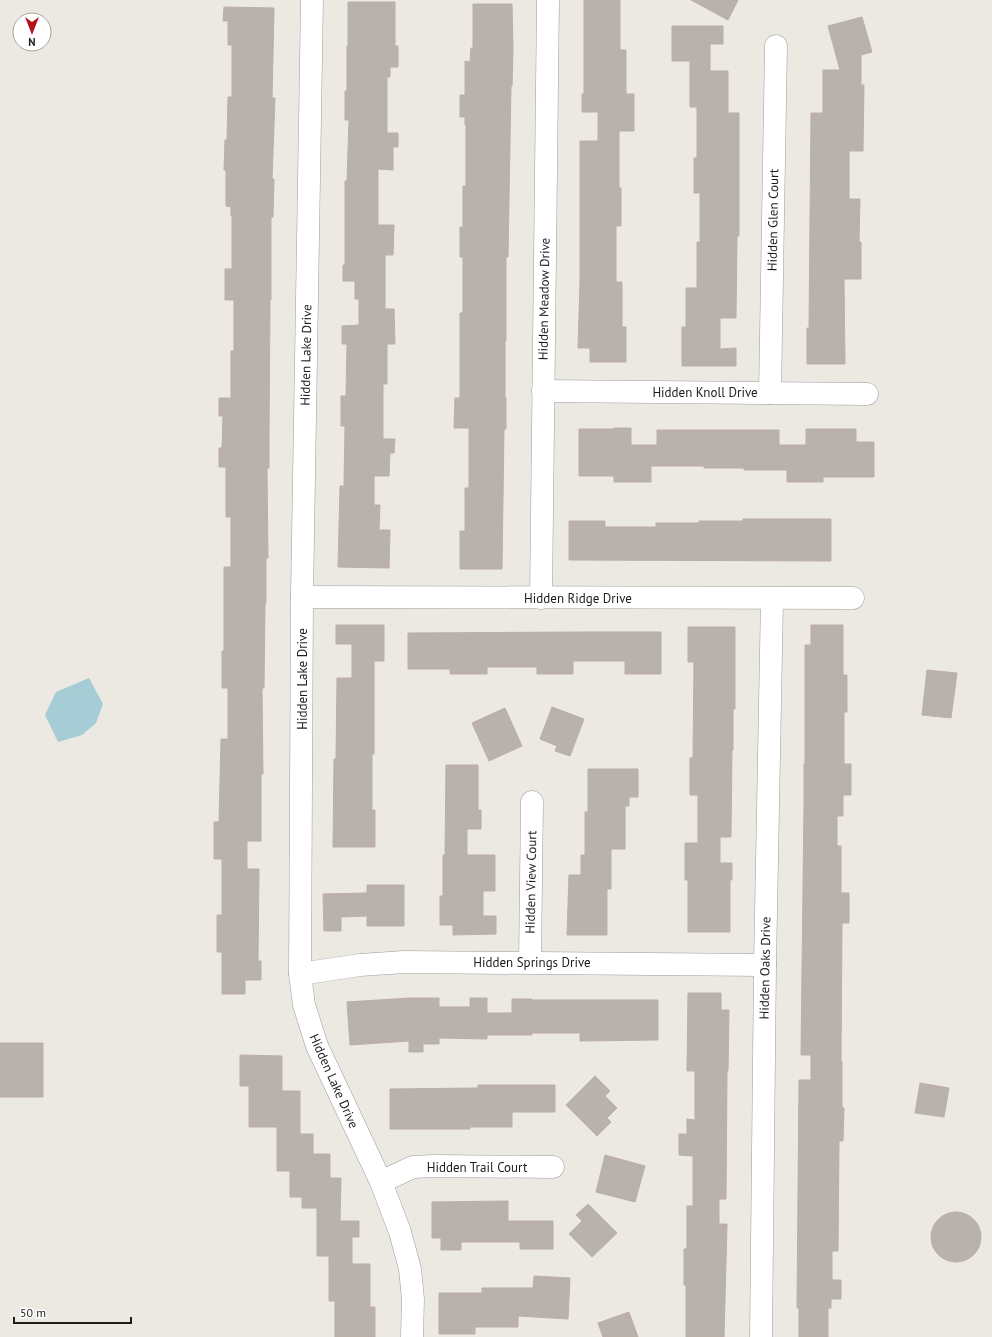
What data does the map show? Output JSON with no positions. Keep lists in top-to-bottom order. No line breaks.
{"streets":{"street":["Hidden Glen Court","Hidden Meadow Drive","Hidden Lake Drive","Hidden Knoll Drive","Hidden Ridge Drive","Hidden View Court","Hidden Springs Drive","Hidden Oaks Drive","Hidden Trail Court"]},"crossings":[["Hidden Glen Court","Hidden Knoll Drive"],["Hidden Meadow Drive","Hidden Knoll Drive"],["Hidden Meadow Drive","Hidden Ridge Drive"],["Hidden Lake Drive","Hidden Ridge Drive"],["Hidden Lake Drive","Hidden Springs Drive"],["Hidden Lake Drive","Hidden Trail Court"],["Hidden Ridge Drive","Hidden Oaks Drive"],["Hidden View Court","Hidden Springs Drive"],["Hidden Springs Drive","Hidden Oaks Drive"]],"scale_bar":"50 m","north":"bottom"}
